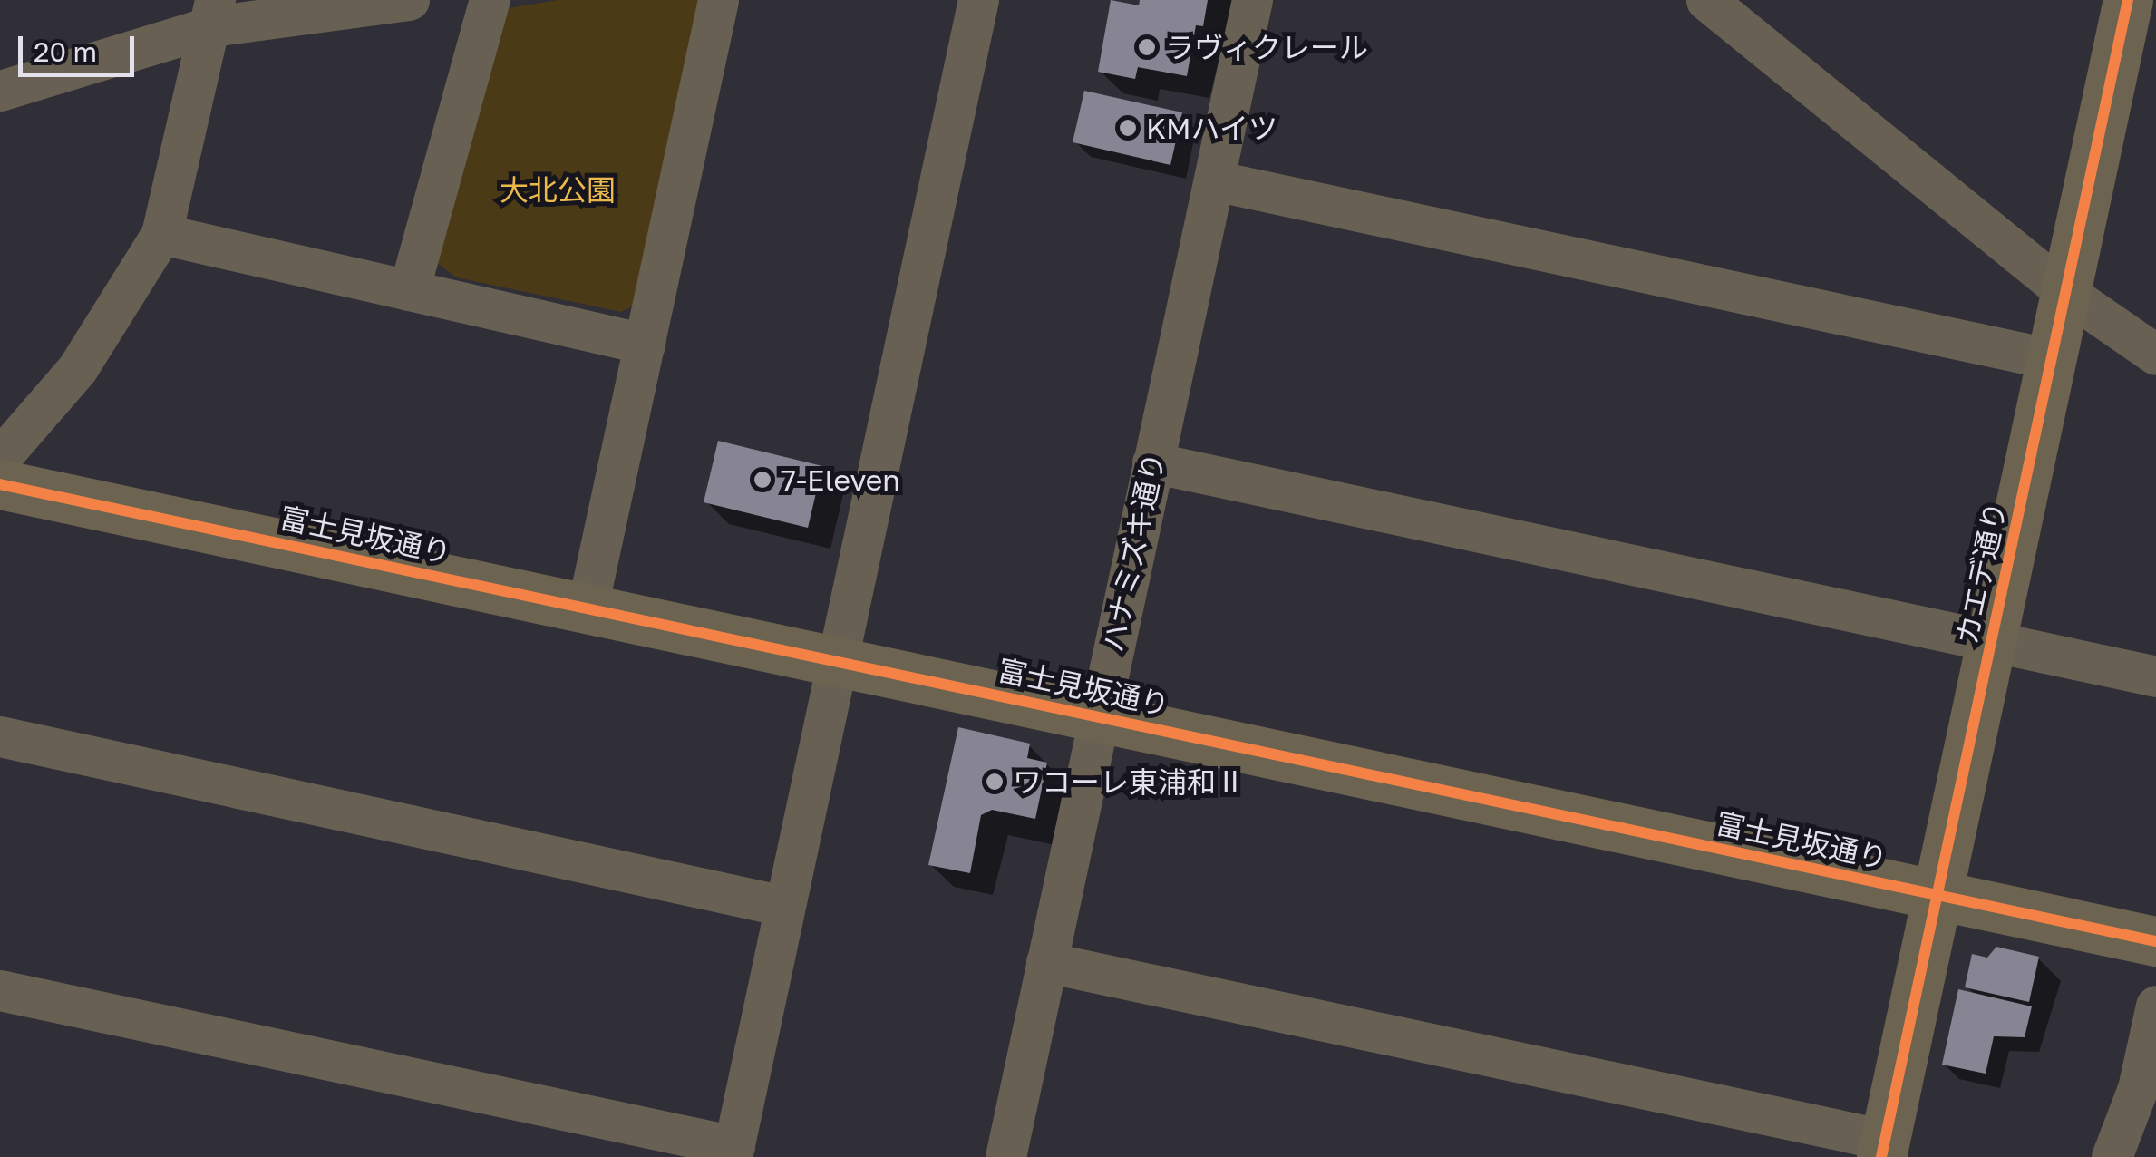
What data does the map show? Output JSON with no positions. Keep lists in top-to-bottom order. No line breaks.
{"streets":{"street":["富士見坂通り","ハナミズキ通り","カエデ通り"]},"crossings":[["富士見坂通り","ハナミズキ通り"],["富士見坂通り","カエデ通り"]],"parks":["大北公園"],"places":["ラヴィクレール","KMハイツ","7-Eleven","ワコーレ東浦和Ⅱ"],"scale_bar":"20 m"}
